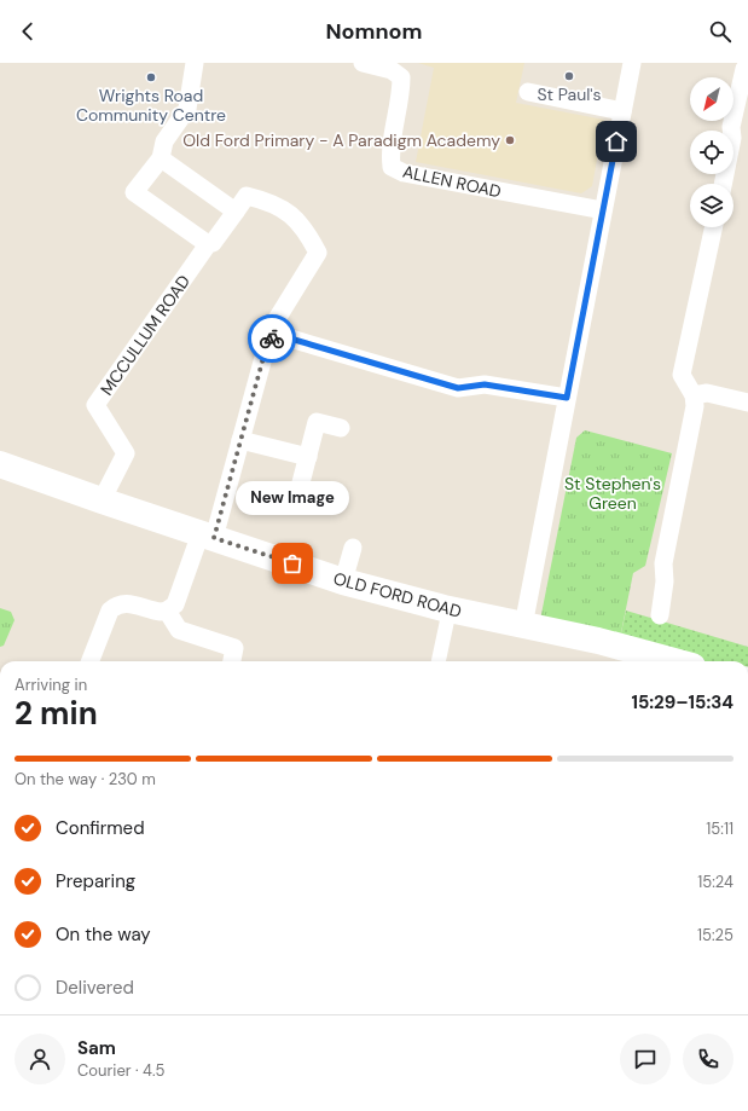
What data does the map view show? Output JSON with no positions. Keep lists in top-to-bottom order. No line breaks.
{"streets":{"main road":["OLD FORD ROAD"],"street":["ALLEN ROAD","MCCULLUM ROAD"]},"crossings":[["MCCULLUM ROAD","OLD FORD ROAD"]],"parks":["St Stephen's Green"],"places":["St Paul's","Wrights Road Community Centre","Old Ford Primary - A Paradigm Academy","New Image"],"north":"bottom left","page":{"header":"Nomnom","bubble":"New Image","heading":["2 min","Arriving in","15:29–15:34"],"panel":["Sam","Courier · 4.5"],"bar":"On the way · 230 m","list":[["Confirmed","15:11"],["Preparing","15:24"],["On the way","15:25"],"Delivered"]}}
